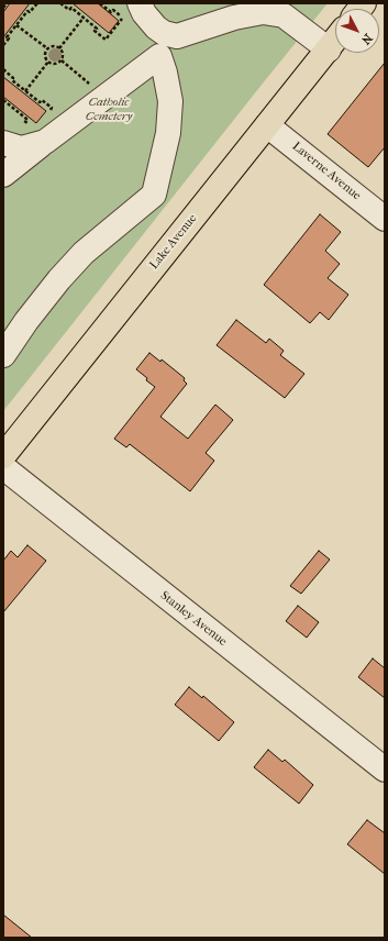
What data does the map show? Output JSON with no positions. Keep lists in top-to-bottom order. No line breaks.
{"streets":{"main road":["Lake Avenue"],"street":["Laverne Avenue","Stanley Avenue"]},"crossings":[["Laverne Avenue","Lake Avenue"]],"parks":["Catholic Cemetery"],"north":"bottom right"}
